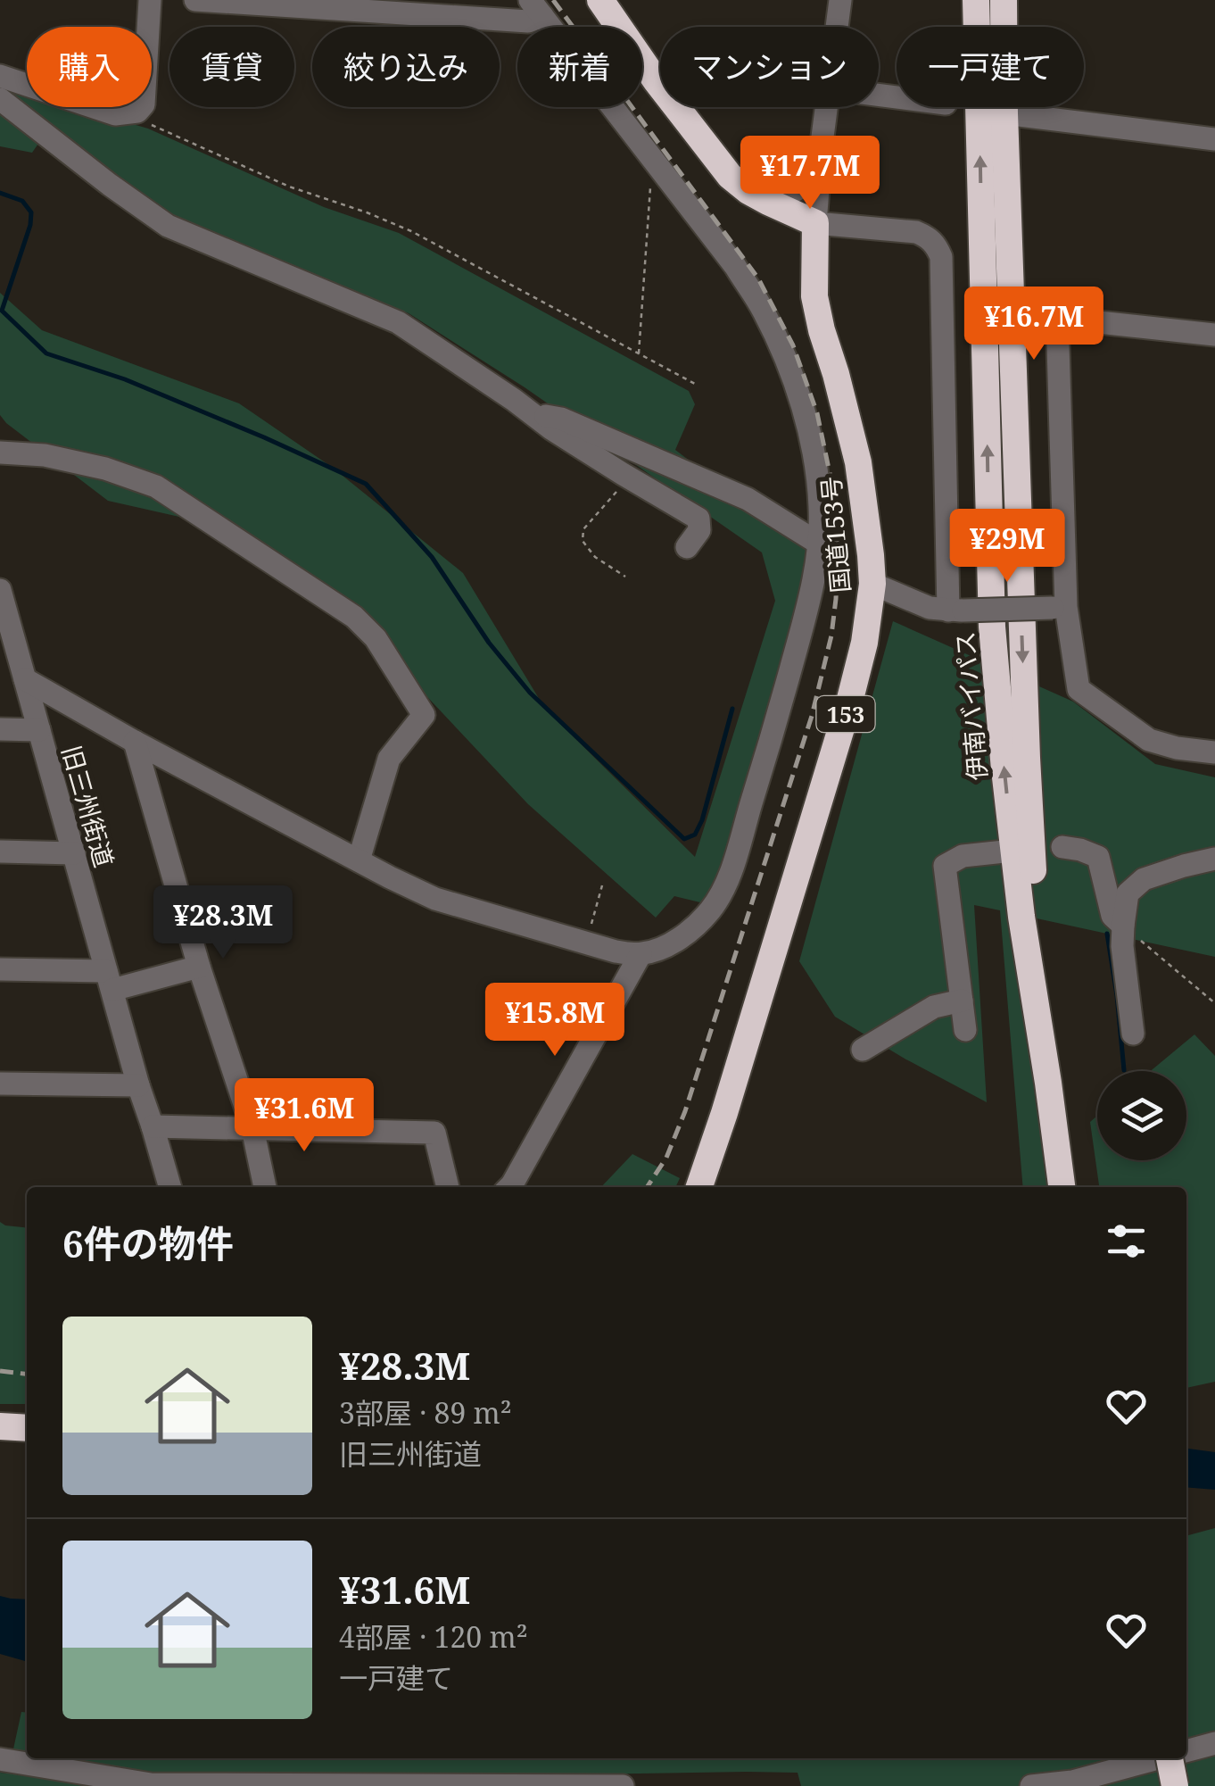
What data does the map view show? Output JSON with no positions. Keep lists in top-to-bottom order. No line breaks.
{"streets":{"highway":["国道153号","伊南バイパス","153"],"street":["旧三州街道"]},"page":{"chip":["購入","賃貸","絞り込み","新着","マンション","一戸建て"],"price":["¥17.7M","¥16.7M","¥29M","¥28.3M","¥15.8M","¥31.6M"],"heading":"6件の物件","list":[{"name":"¥28.3M","note":"3部屋 · 89 m² · 旧三州街道"},{"name":"¥31.6M","note":"4部屋 · 120 m² · 一戸建て"}]}}
